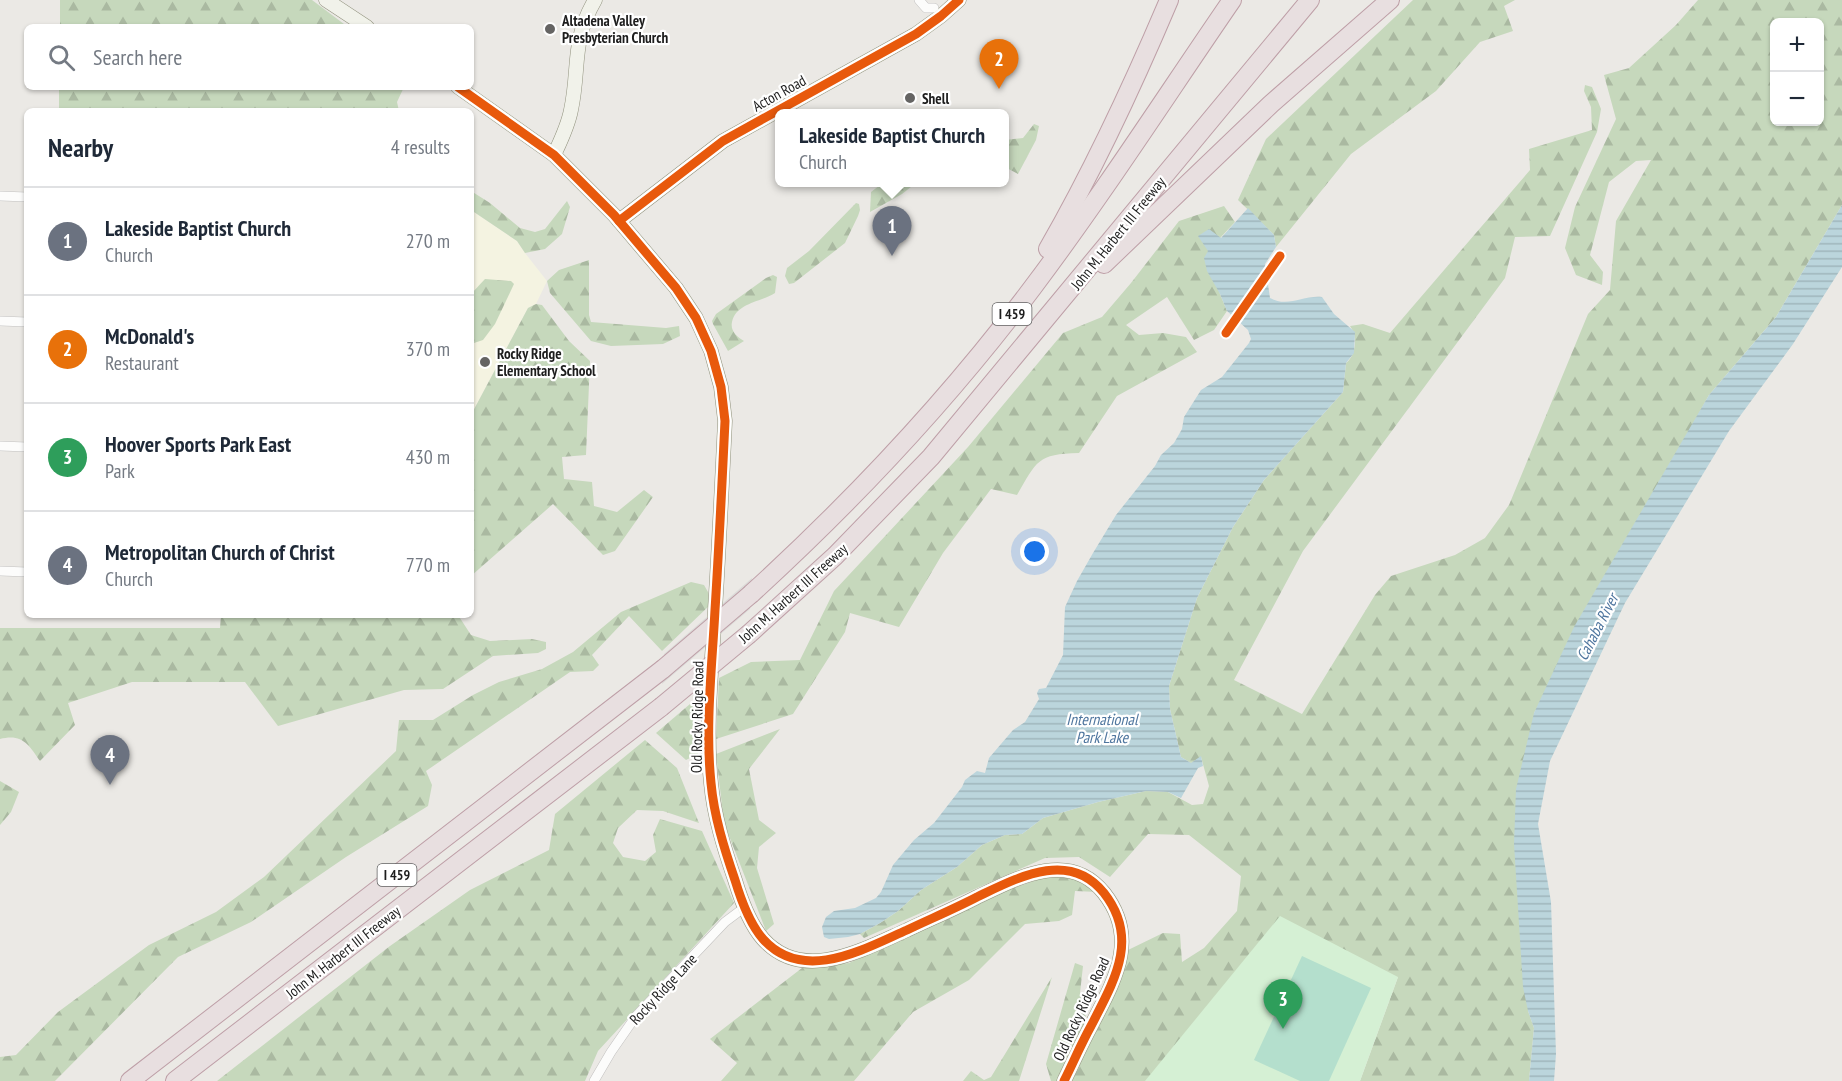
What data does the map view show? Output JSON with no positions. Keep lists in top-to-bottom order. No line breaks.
{"streets":{"highway":["John M. Harbert III Freeway","I 459"],"street":["Acton Road","Old Rocky Ridge Road","Rocky Ridge Lane"]},"crossings":[["Acton Road","Old Rocky Ridge Road"],["Old Rocky Ridge Road","Rocky Ridge Lane"]],"water":["Cahaba River","International Park Lake"],"places":["Altadena Valley Presbyterian Church","Shell","Rocky Ridge Elementary School"],"page":{"map_buttons":["+","−"],"search":"Search here","pins":["2","1","4","3"],"heading":["Nearby","4 results"],"popup":["Lakeside Baptist Church","Church"],"list":[{"mark":"1","name":"Lakeside Baptist Church","note":"Church","value":"270 m"},{"mark":"2","name":"McDonald's","note":"Restaurant","value":"370 m"},{"mark":"3","name":"Hoover Sports Park East","note":"Park","value":"430 m"},{"mark":"4","name":"Metropolitan Church of Christ","note":"Church","value":"770 m"}]}}
